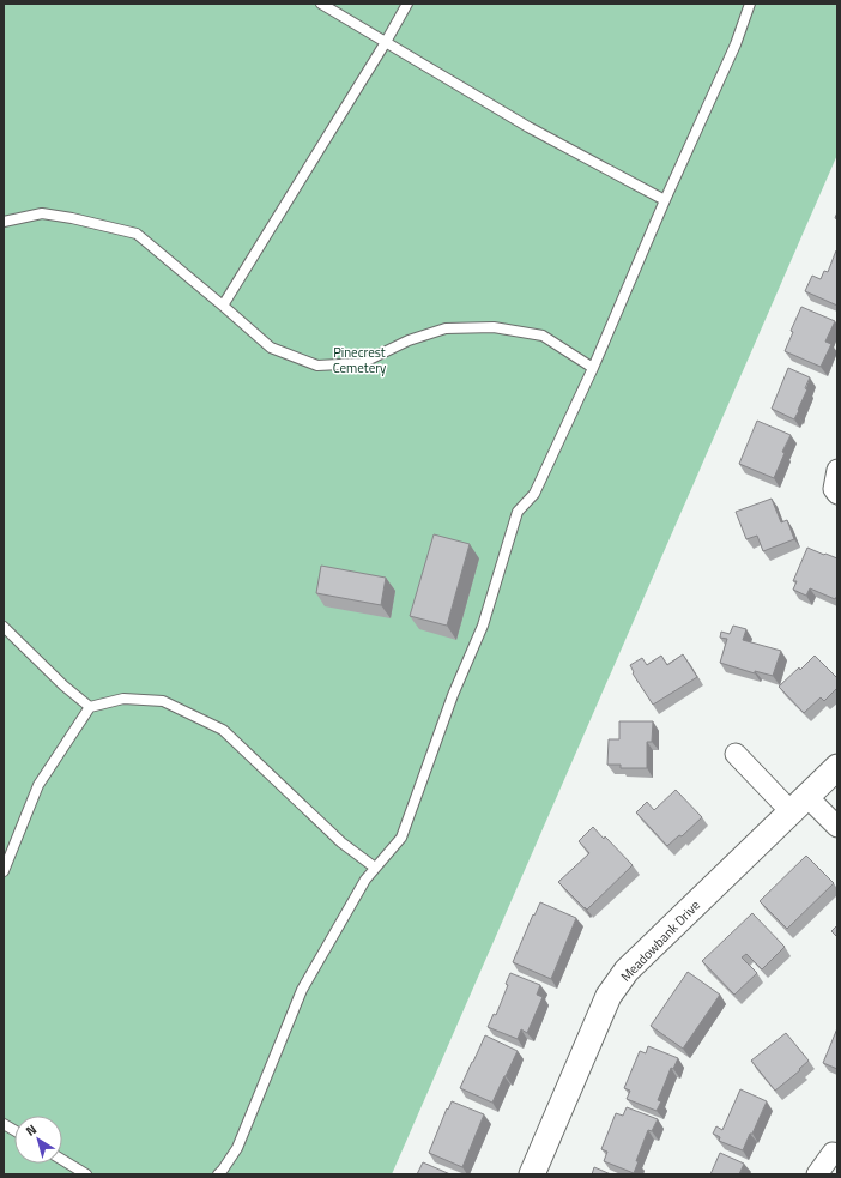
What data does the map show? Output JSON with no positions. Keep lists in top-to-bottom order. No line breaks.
{"streets":{"street":["Meadowbank Drive"]},"parks":["Pinecrest Cemetery"],"north":"top left"}
